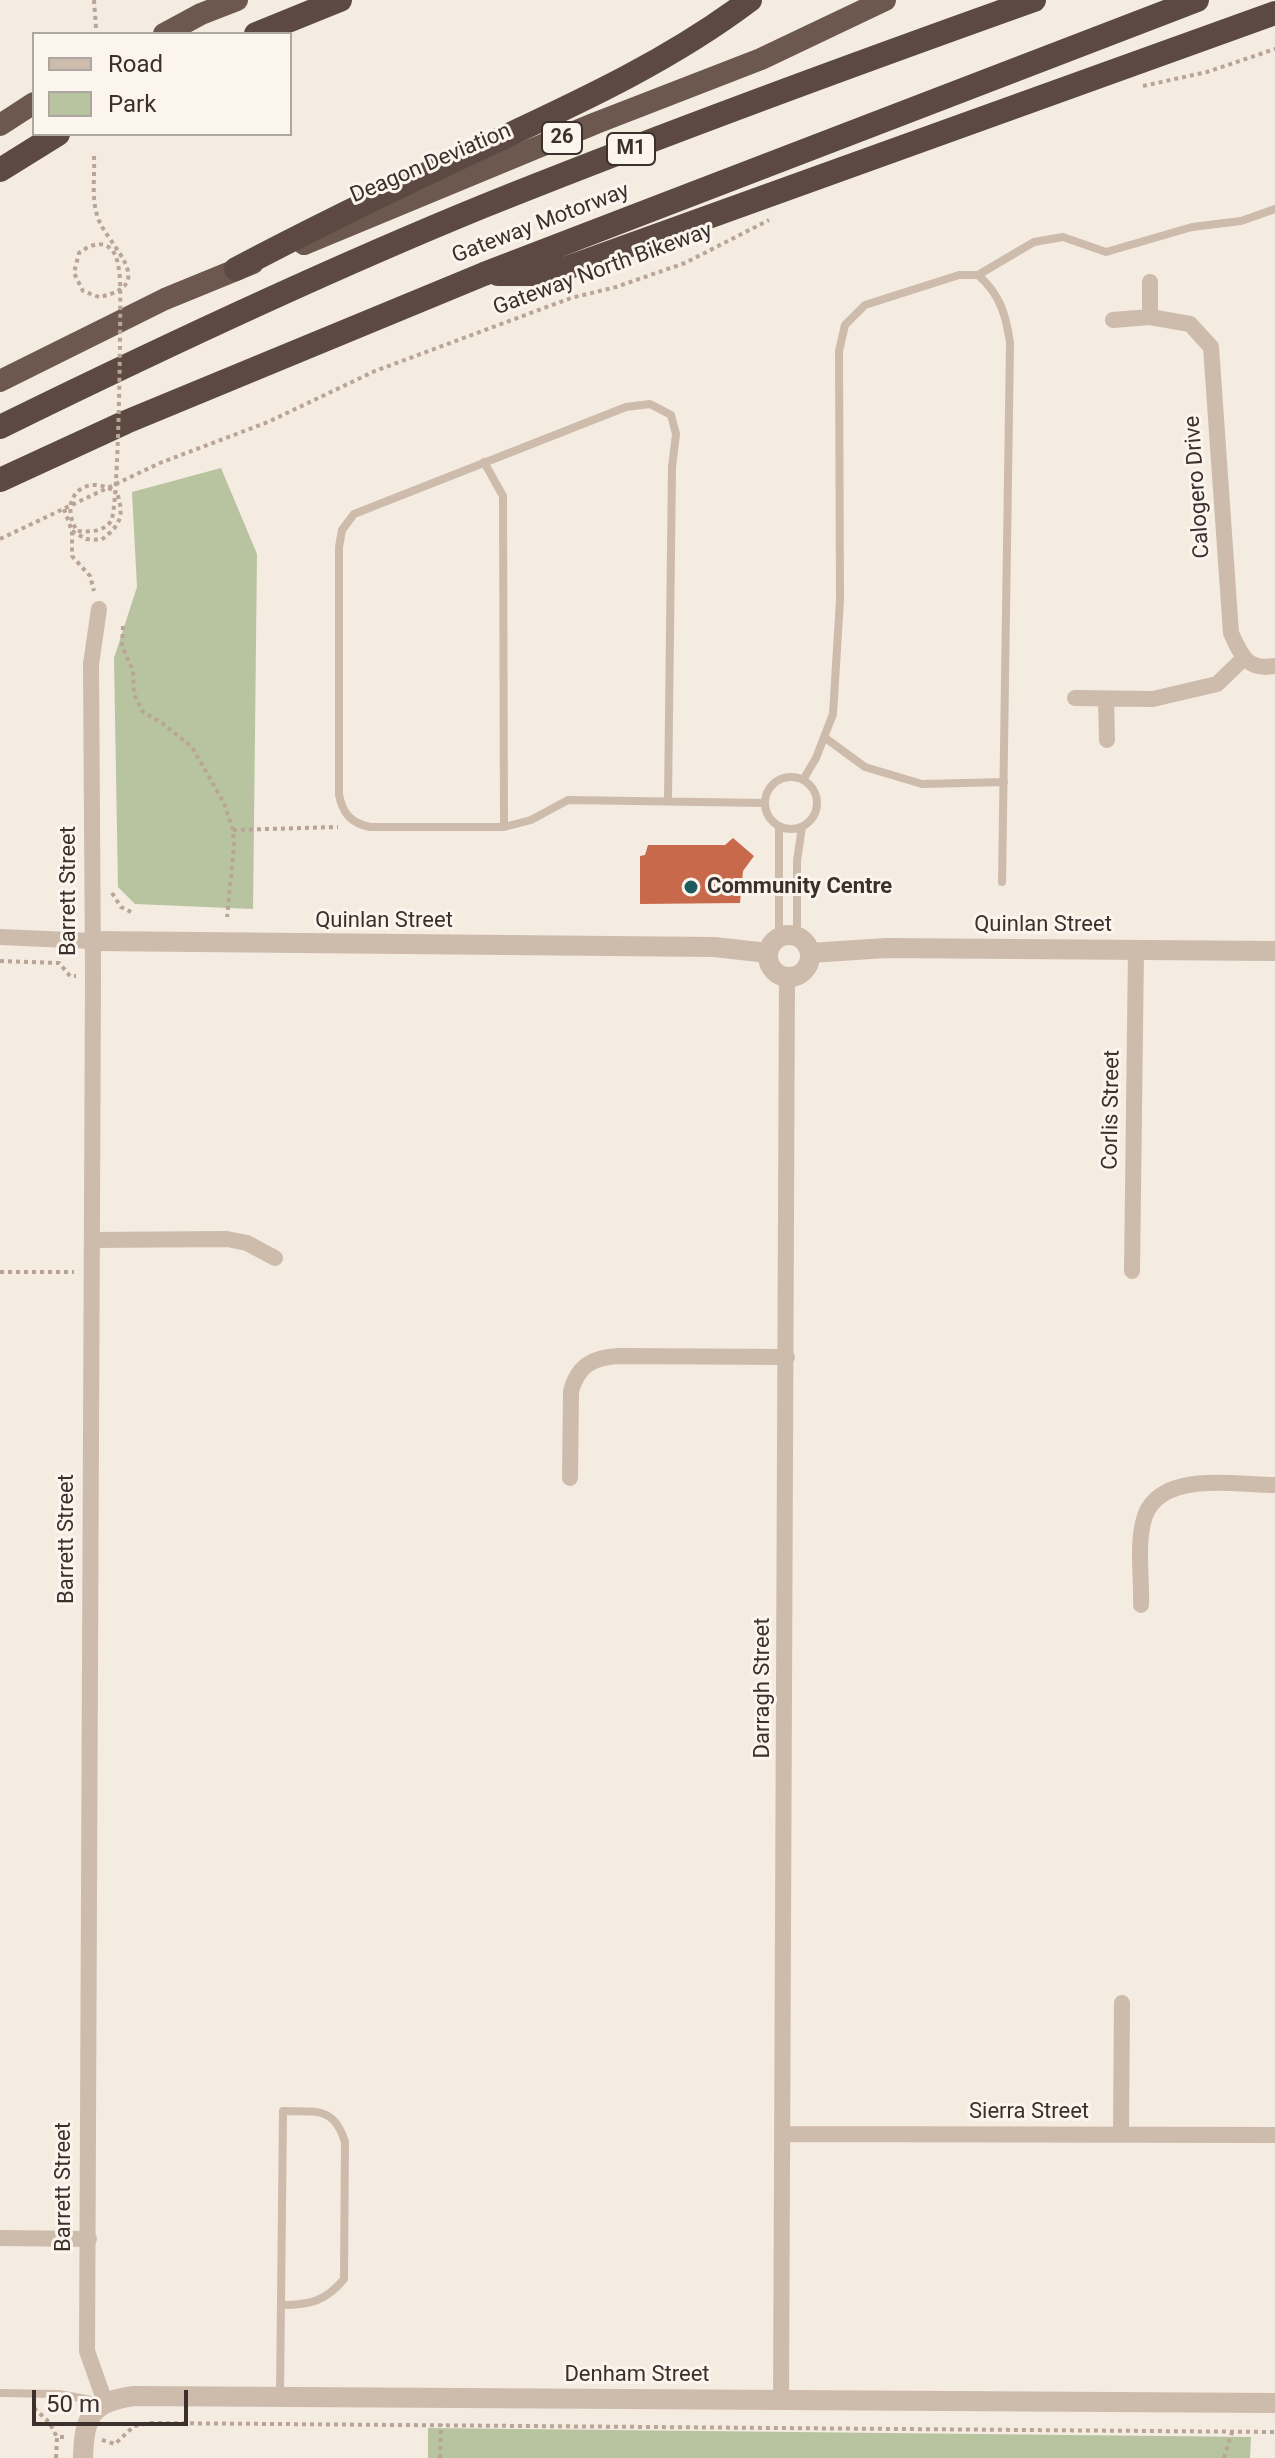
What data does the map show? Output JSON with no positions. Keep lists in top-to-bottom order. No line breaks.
{"streets":{"highway":["26","M1","Deagon Deviation","Gateway Motorway"],"street":["Calogero Drive","Barrett Street","Quinlan Street","Corlis Street","Darragh Street","Sierra Street","Denham Street"],"path":["Gateway North Bikeway"]},"crossings":[["Barrett Street","Quinlan Street"],["Barrett Street","Denham Street"],["Quinlan Street","Corlis Street"],["Quinlan Street","Darragh Street"],["Darragh Street","Sierra Street"],["Darragh Street","Denham Street"]],"places":["Community Centre"],"legend":["Road","Park"],"scale_bar":"50 m"}
